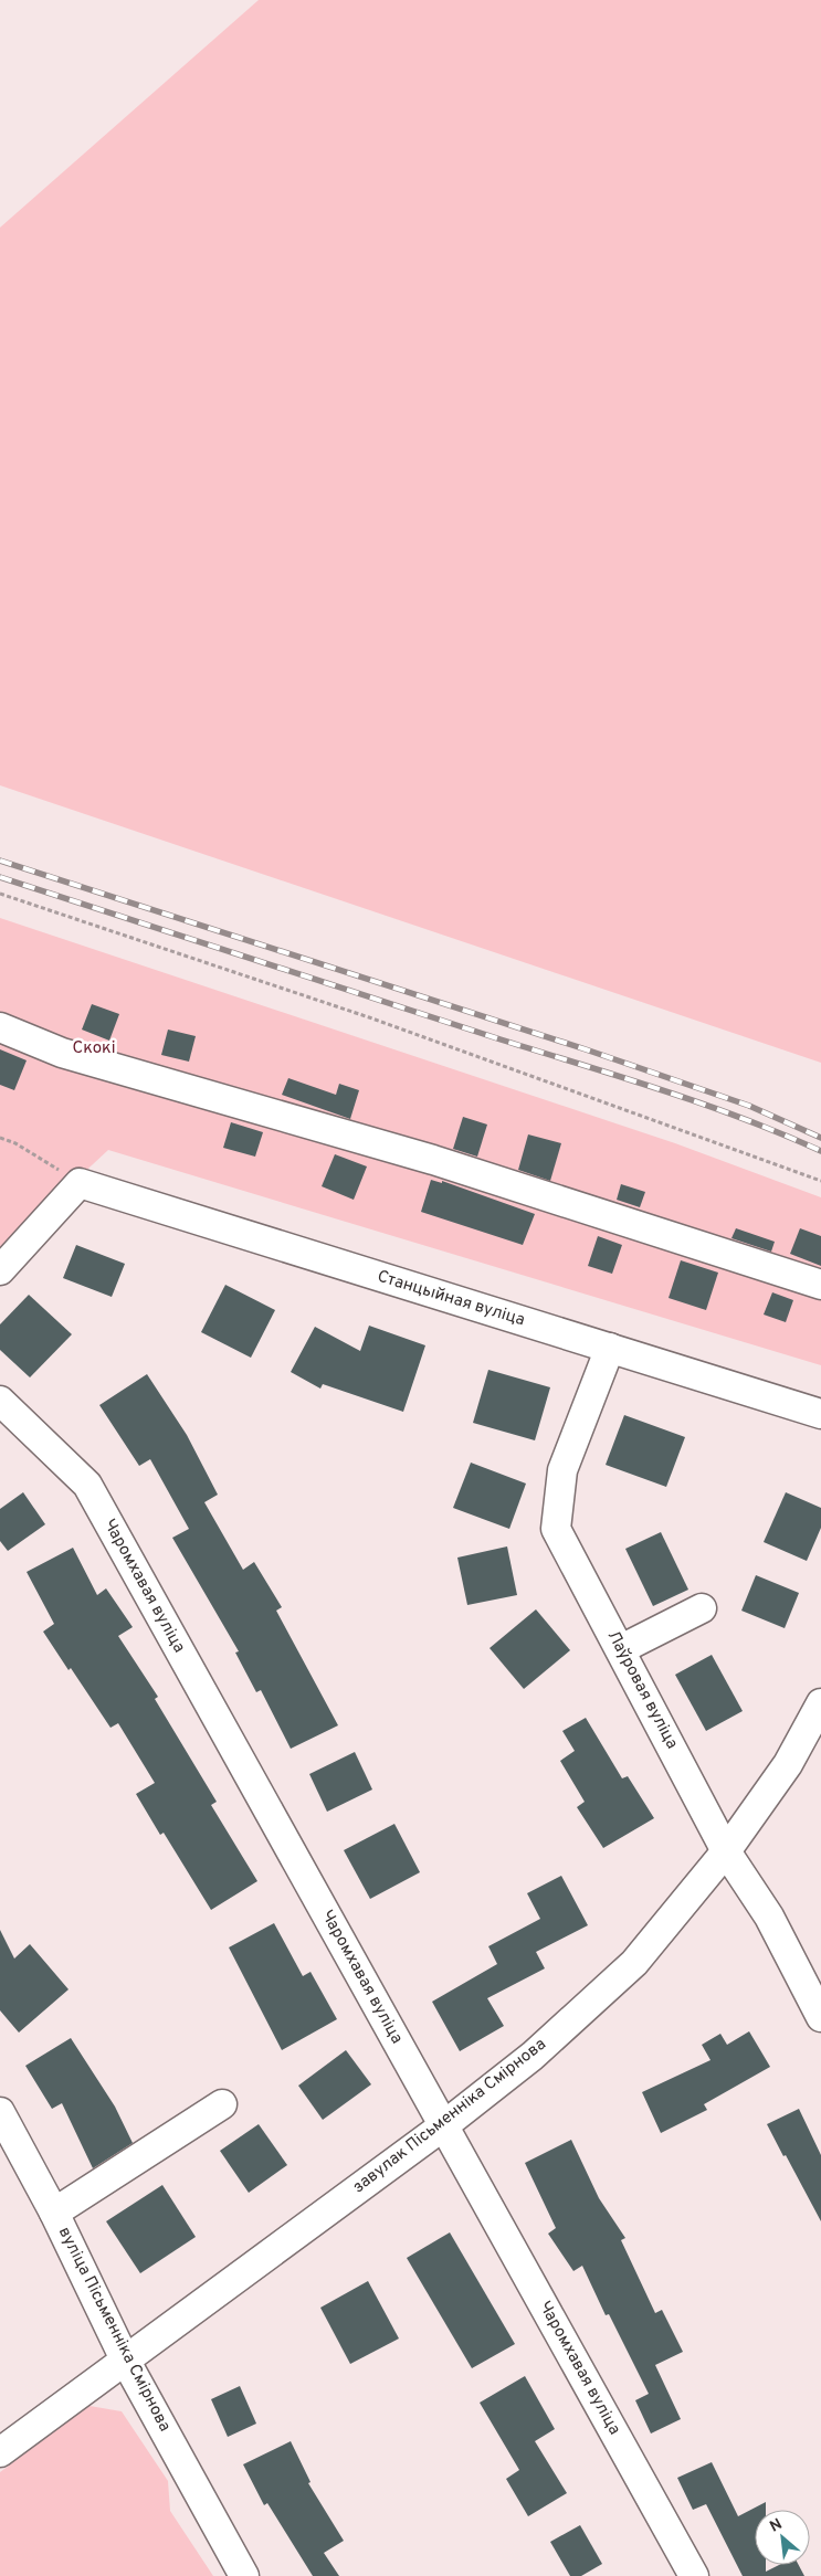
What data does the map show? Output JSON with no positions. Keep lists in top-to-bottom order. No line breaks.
{"streets":{"street":["Станцыйная вуліца","Чаромхавая вуліца","Лаўровая вуліца","завулак Пісьменніка Смірнова","вуліца Пісьменніка Смірнова"]},"crossings":[["Станцыйная вуліца","Лаўровая вуліца"],["Чаромхавая вуліца","завулак Пісьменніка Смірнова"],["Лаўровая вуліца","завулак Пісьменніка Смірнова"],["завулак Пісьменніка Смірнова","вуліца Пісьменніка Смірнова"]],"parks":["Скокі"],"north":"top left"}
